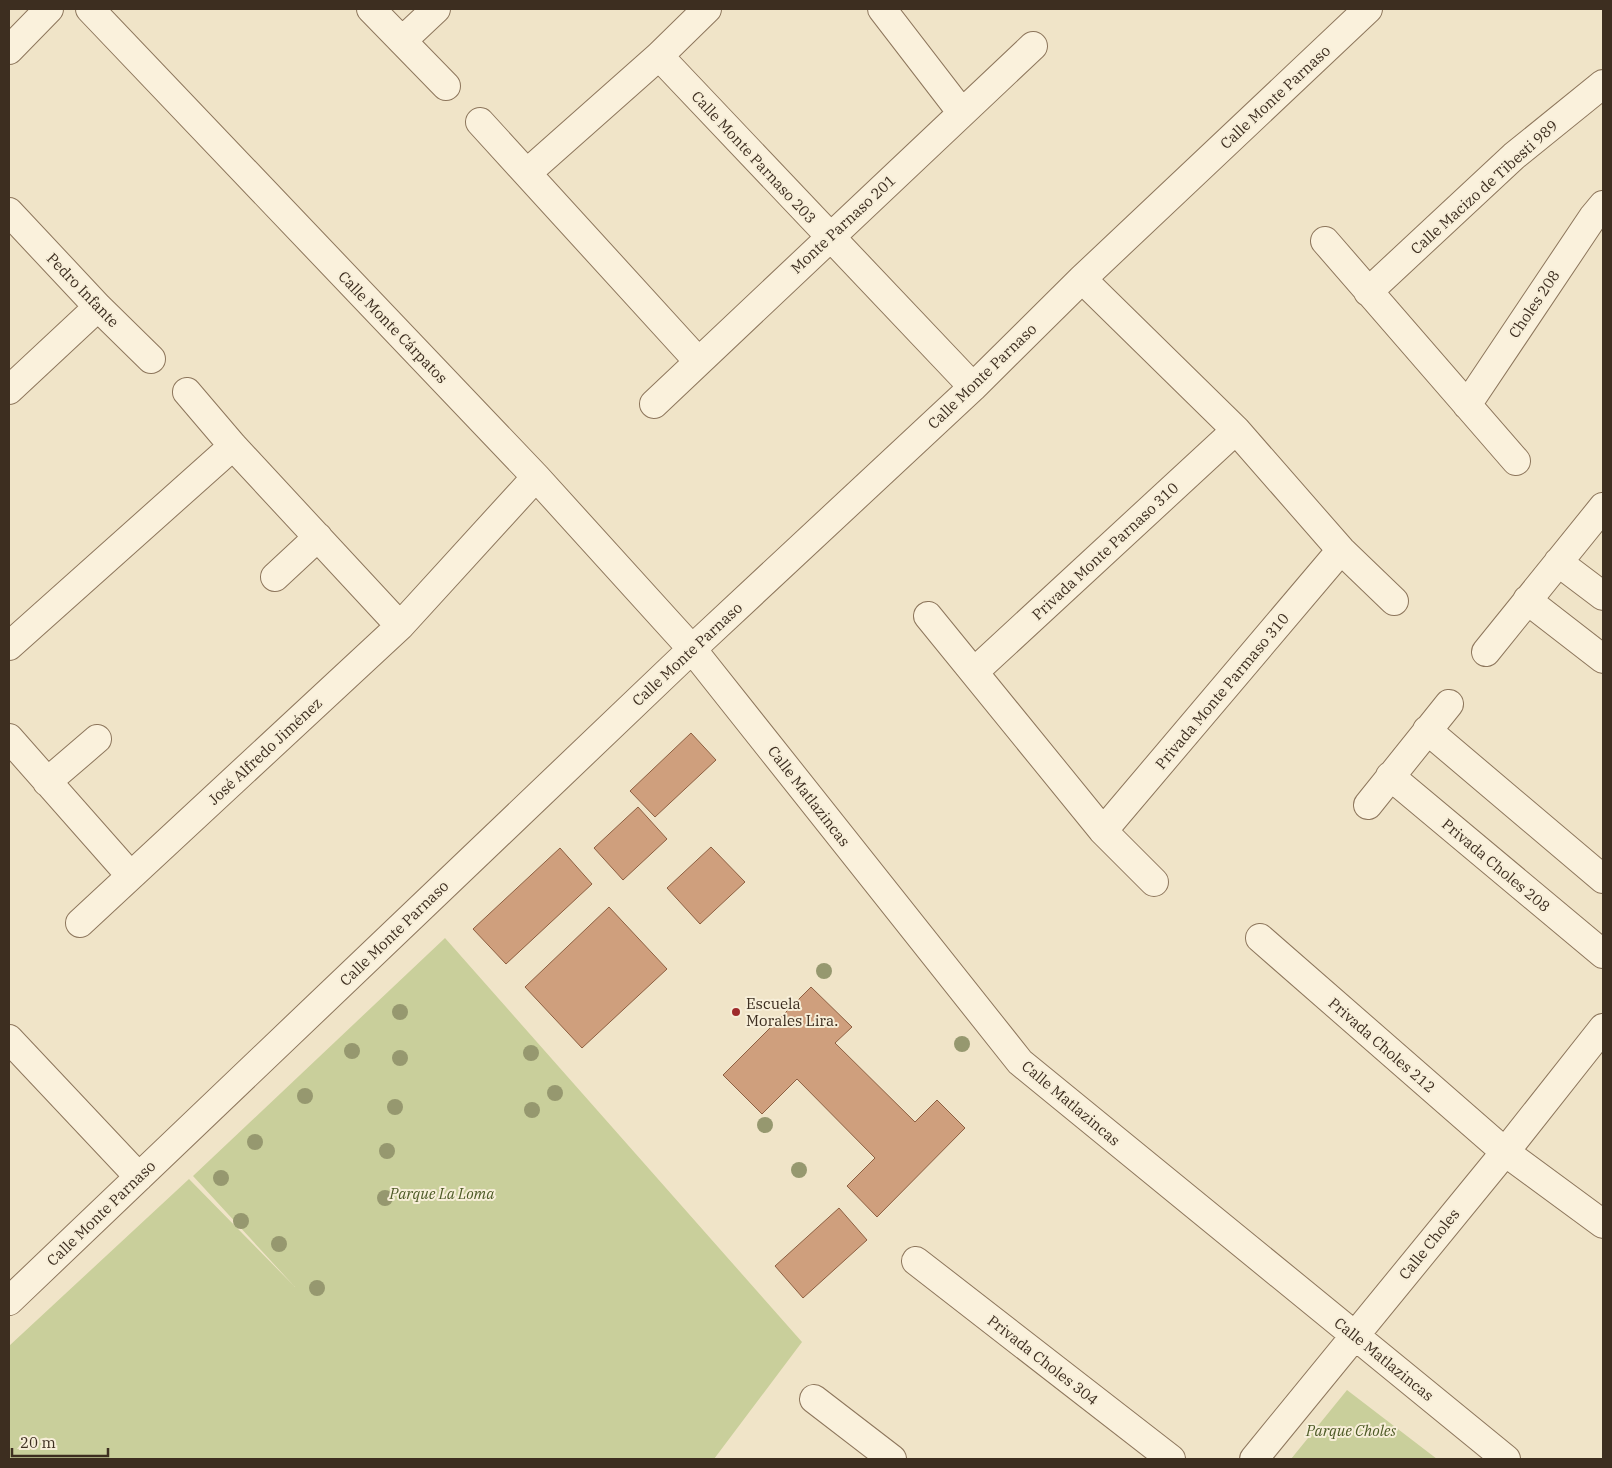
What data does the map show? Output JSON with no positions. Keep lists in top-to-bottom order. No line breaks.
{"streets":{"street":["Calle Monte Parnaso","Calle Monte Parnaso 203","Calle Macizo de Tibesti 989","Monte Parnaso 201","Pedro Infante","Choles 208","Calle Monte Cárpatos","Privada Monte Parnaso 310","Privada Monte Parmaso 310","José Alfredo Jiménez","Calle Matlazincas","Privada Choles 208","Privada Choles 212","Calle Choles","Privada Choles 304"]},"crossings":[["Calle Monte Parnaso","Calle Monte Parnaso 203"],["Calle Monte Parnaso","Calle Monte Cárpatos"],["Calle Monte Parnaso","Calle Matlazincas"],["Calle Monte Parnaso 203","Monte Parnaso 201"],["Calle Monte Cárpatos","José Alfredo Jiménez"],["Calle Monte Cárpatos","Calle Matlazincas"],["Calle Matlazincas","Calle Choles"],["Privada Choles 212","Calle Choles"]],"parks":["Parque La Loma","Parque Choles"],"places":["Escuela Morales Lira."],"scale_bar":"20 m"}
